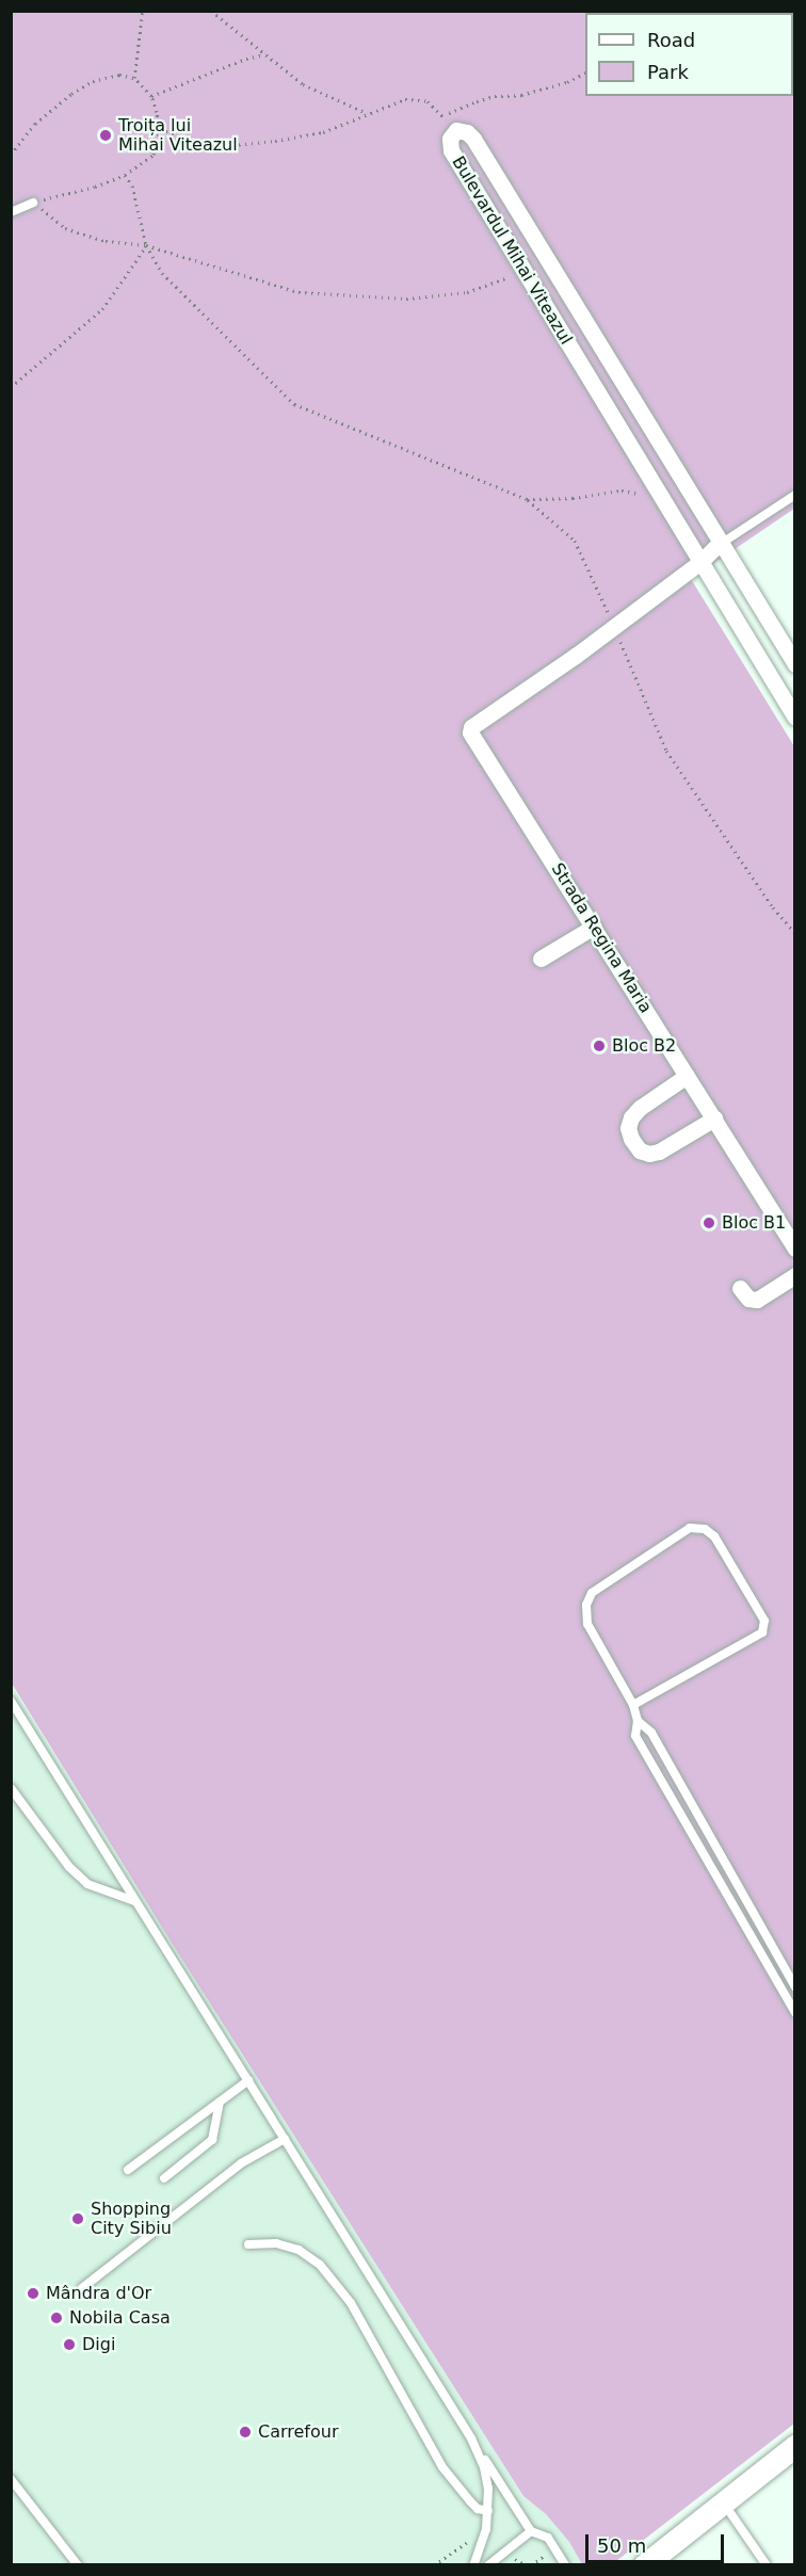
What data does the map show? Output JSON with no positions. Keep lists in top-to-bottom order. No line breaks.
{"streets":{"street":["Bulevardul Mihai Viteazul","Strada Regina Maria"]},"places":["Troița lui Mihai Viteazul","Bloc B2","Bloc B1","Shopping City Sibiu","Mândra d'Or","Nobila Casa","Digi","Carrefour"],"legend":["Road","Park"],"scale_bar":"50 m"}
